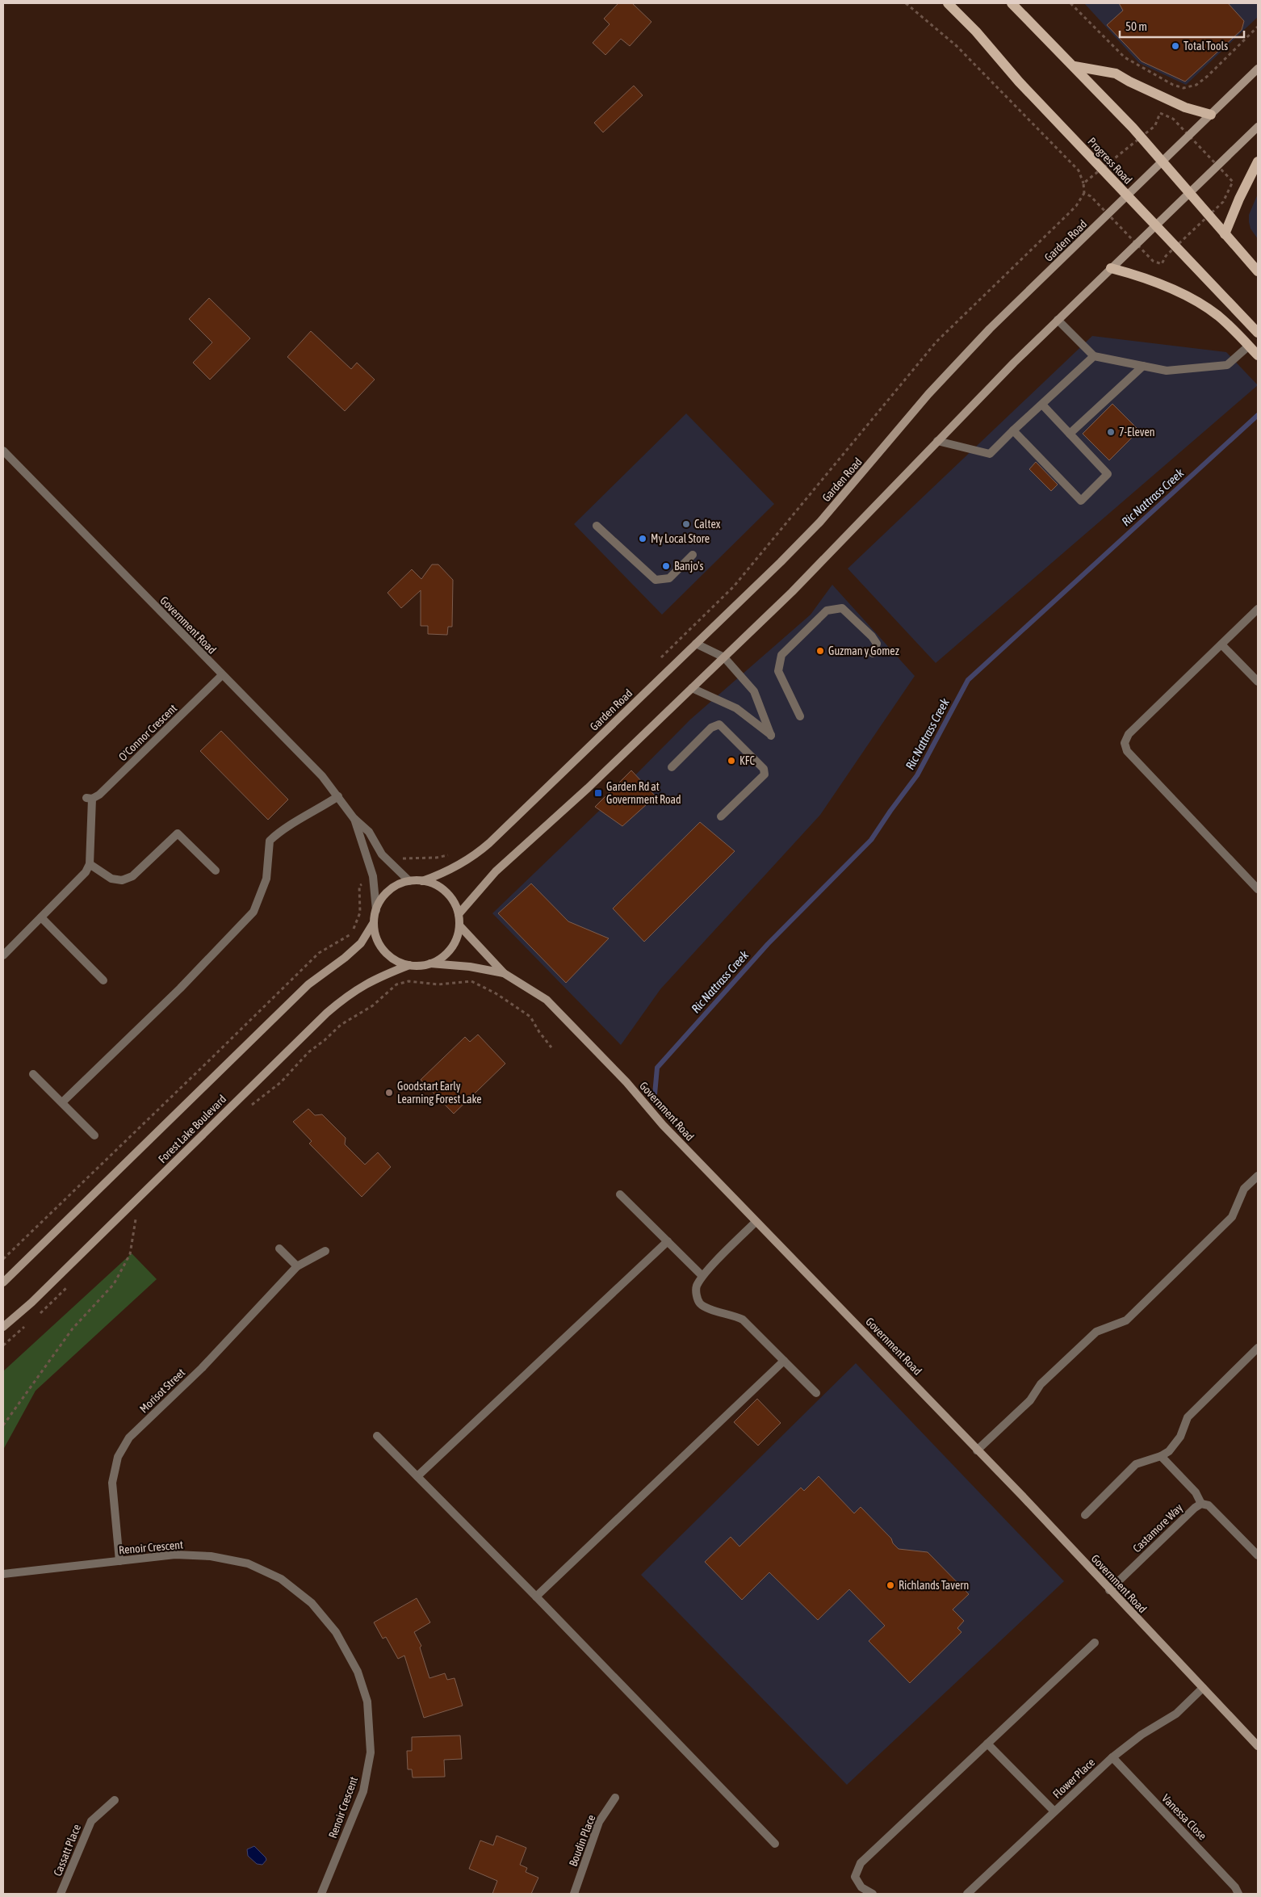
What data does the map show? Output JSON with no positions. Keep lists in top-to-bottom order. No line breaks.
{"streets":{"main road":["Progress Road","Garden Road","Government Road","Forest Lake Boulevard"],"street":["O'Connor Crescent","Morisot Street","Castamore Way","Renoir Crescent","Flower Place","Vanessa Close","Boudin Place","Cassatt Place"]},"crossings":[["Progress Road","Garden Road"],["Garden Road","Government Road"],["Garden Road","Forest Lake Boulevard"],["Government Road","O'Connor Crescent"],["Government Road","Forest Lake Boulevard"],["Government Road","Castamore Way"],["Government Road","Flower Place"],["Morisot Street","Renoir Crescent"],["Flower Place","Vanessa Close"]],"water":["Ric Nattrass Creek"],"places":{"other":["Total Tools","7-Eleven","Caltex","My Local Store","Banjo's","Guzman y Gomez","KFC","Goodstart Early Learning Forest Lake","Richlands Tavern"],"transit":["Garden Rd at Government Road"]},"scale_bar":"50 m"}
